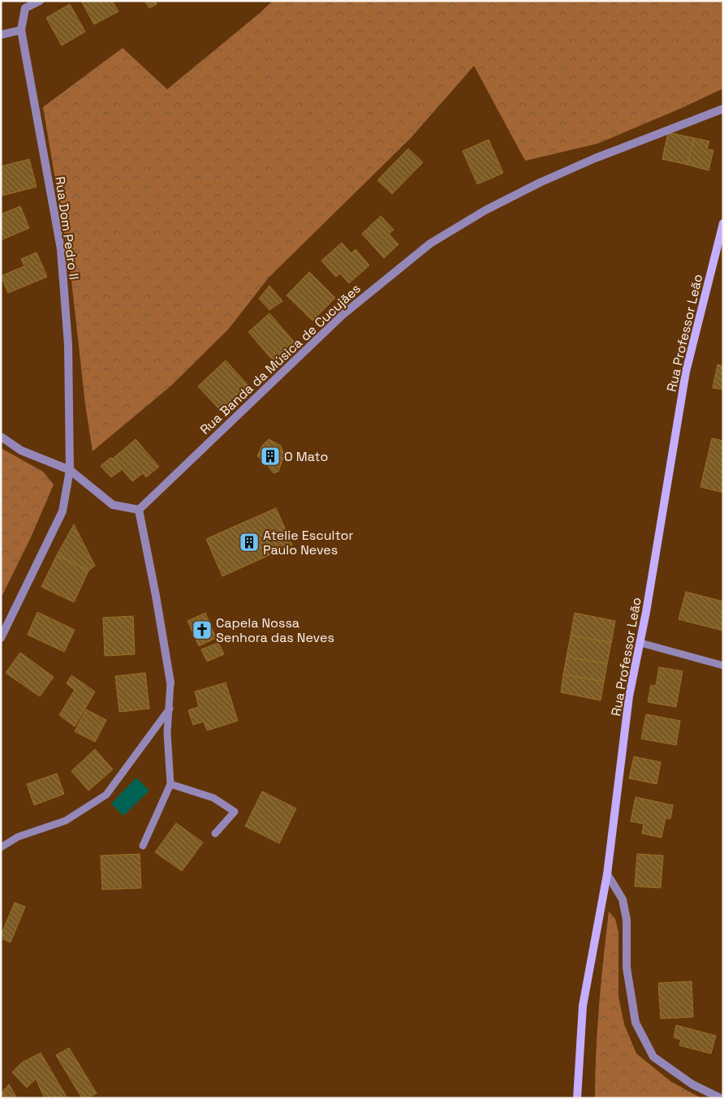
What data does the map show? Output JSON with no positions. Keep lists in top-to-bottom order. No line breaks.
{"streets":{"street":["Rua Dom Pedro II","Rua Professor Leão","Rua Banda da Música de Cucujães"]},"places":{"building":["O Mato","Atelie Escultor Paulo Neves"],"church":["Capela Nossa Senhora das Neves"]}}
